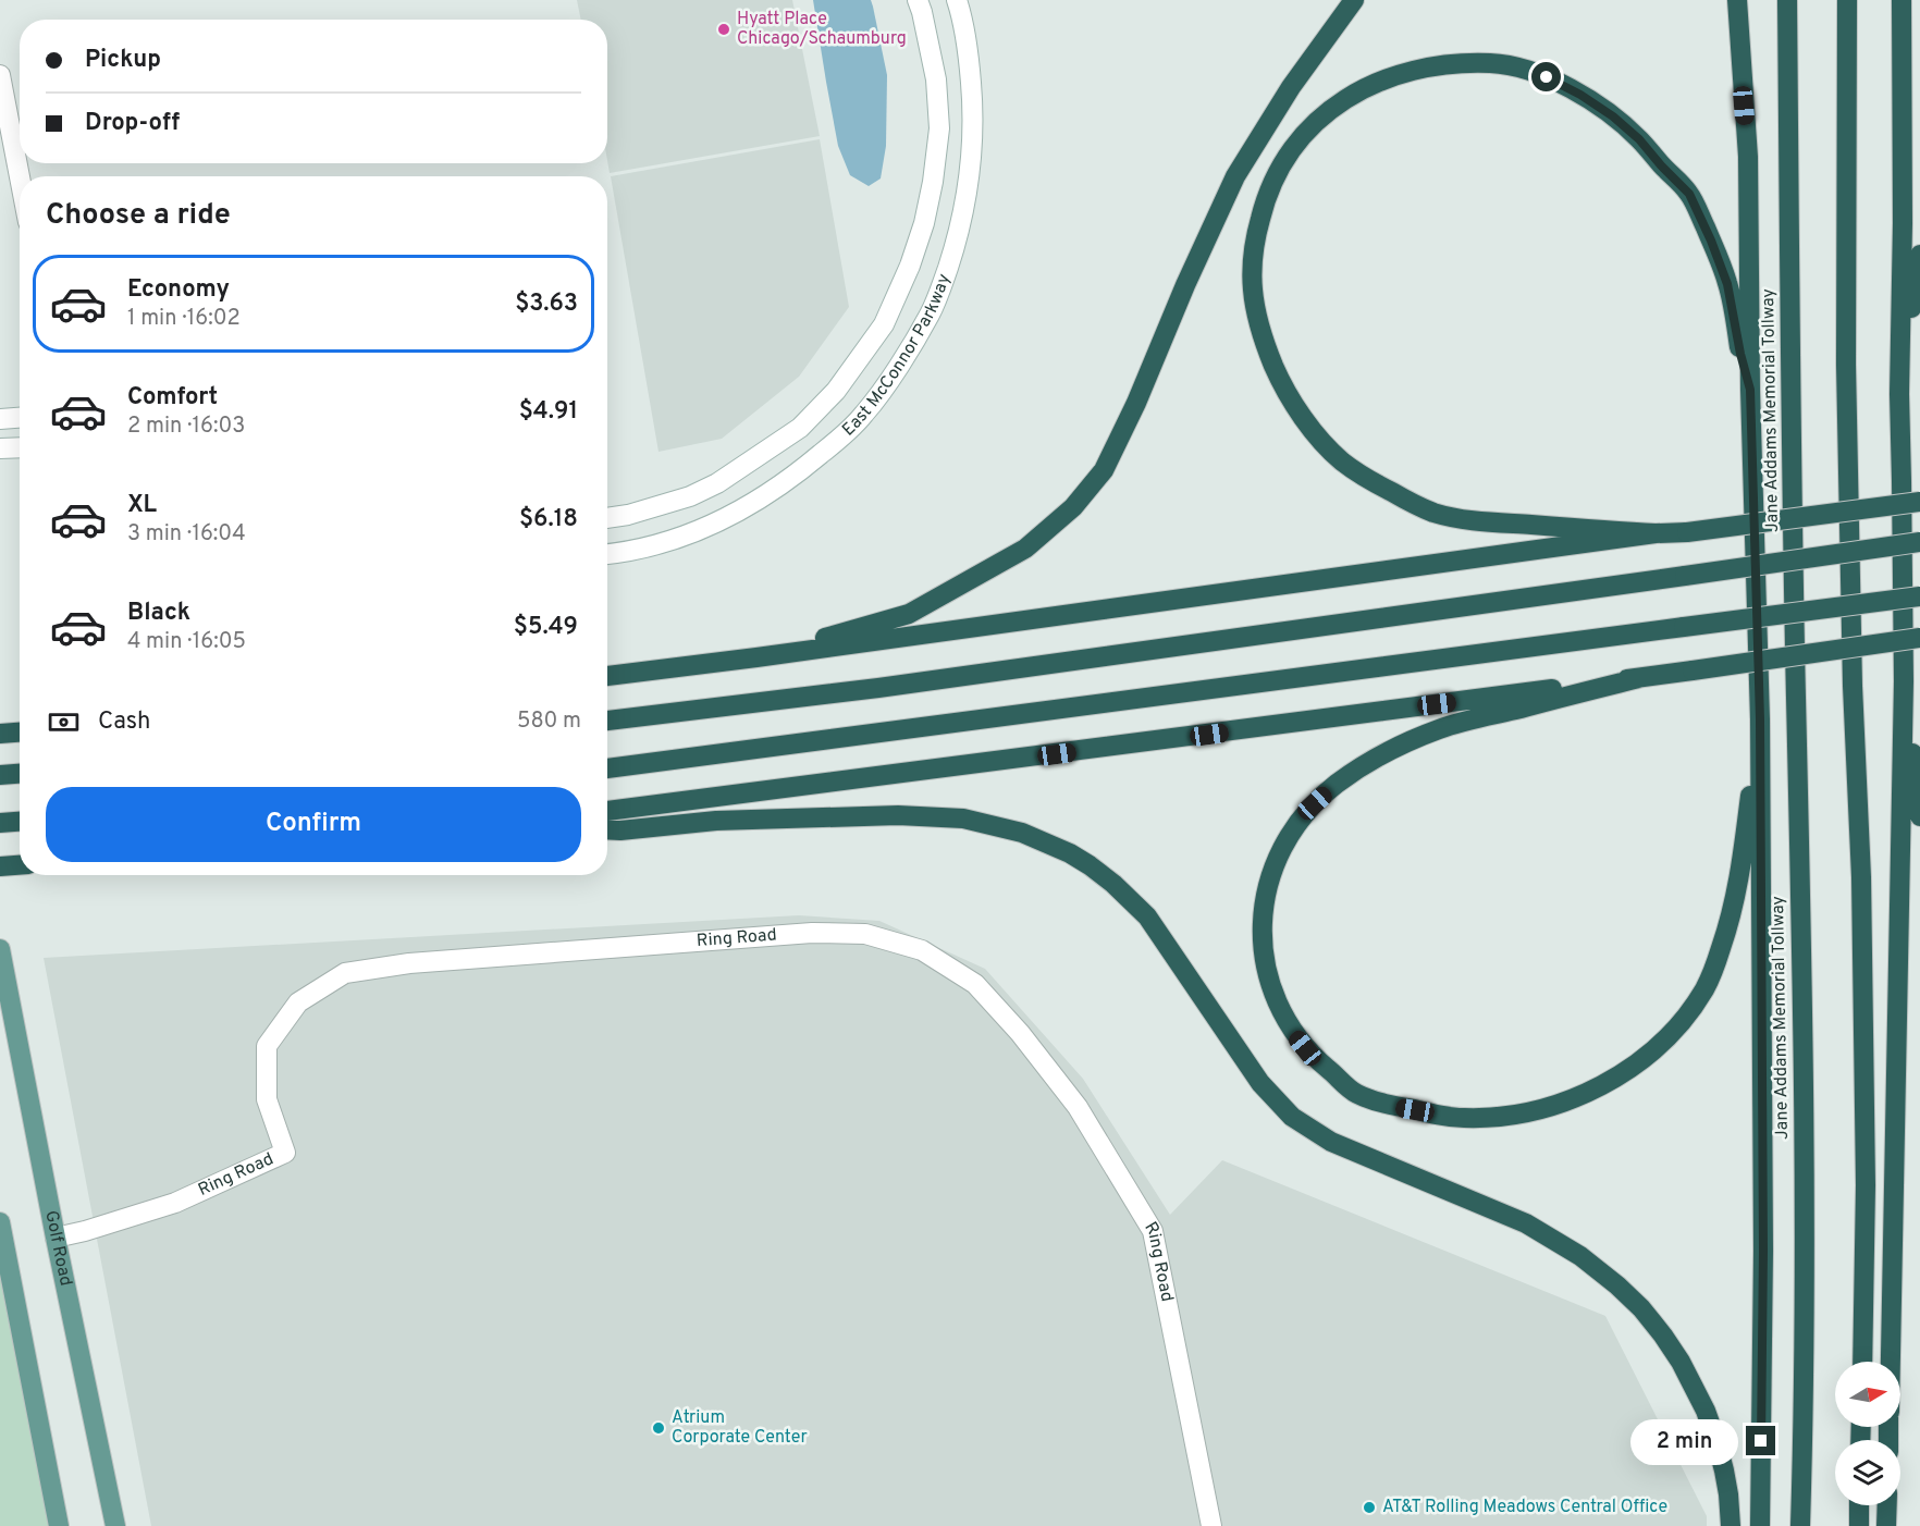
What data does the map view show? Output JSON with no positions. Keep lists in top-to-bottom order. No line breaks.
{"streets":{"highway":["Jane Addams Memorial Tollway"],"main road":["Golf Road"],"street":["East McConnor Parkway","Ring Road"]},"crossings":[["Ring Road","Golf Road"]],"places":["Hyatt Place Chicago/Schaumburg","Atrium Corporate Center","AT&T Rolling Meadows Central Office"],"north":"right","page":{"banner":["Pickup","Drop-off"],"heading":"Choose a ride","list":[{"name":"Economy","note":"1 min · 16:02","value":"$3.63"},{"name":"Comfort","note":"2 min · 16:03","value":"$4.91"},{"name":"XL","note":"3 min · 16:04","value":"$6.18"},{"name":"Black","note":"4 min · 16:05","value":"$5.49"}],"pay":["Cash","580 m"],"buttons":"Confirm","bubble":"2 min"}}
